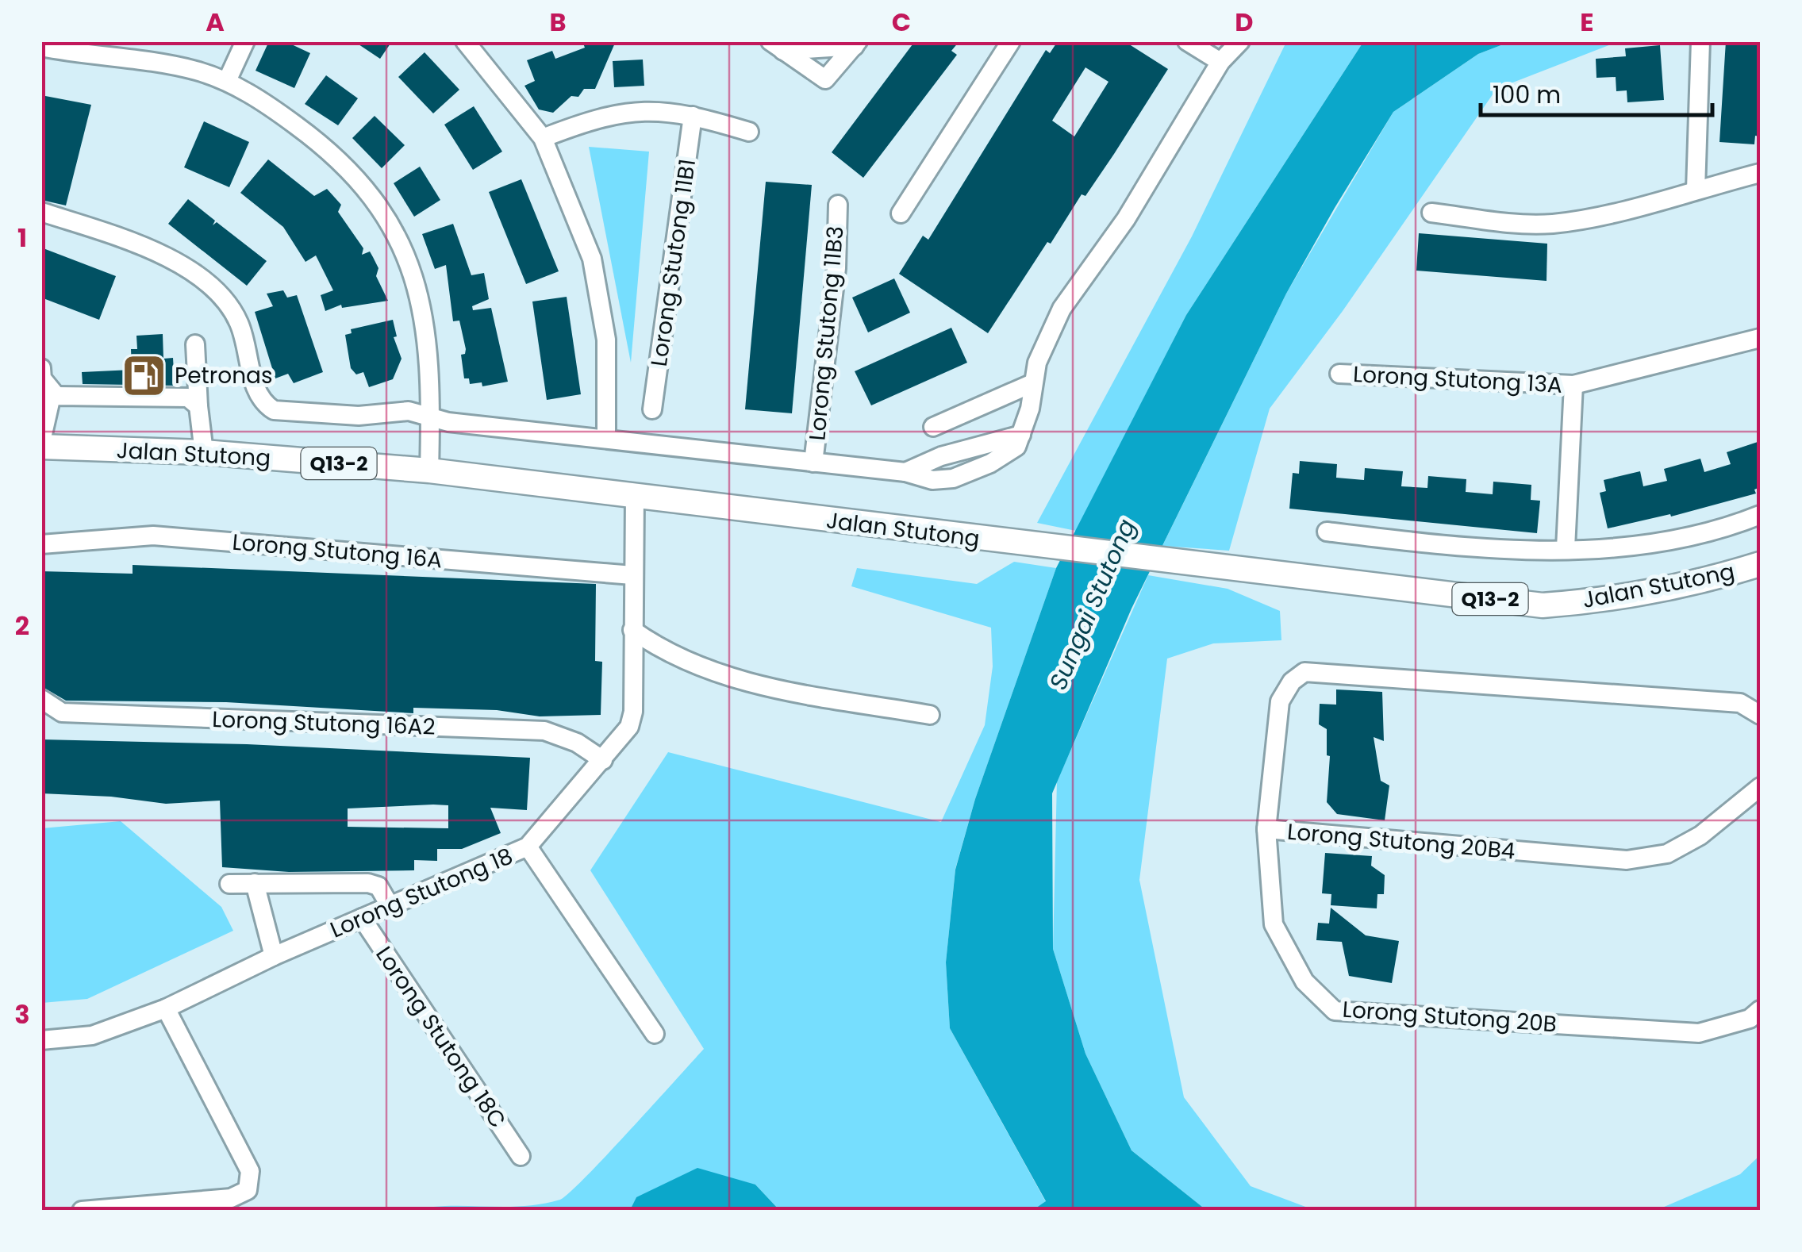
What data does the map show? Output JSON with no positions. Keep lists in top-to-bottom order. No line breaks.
{"streets":{"main road":["Jalan Stutong","Q13-2"],"street":["Lorong Stutong 11B1","Lorong Stutong 11B3","Lorong Stutong 13A","Lorong Stutong 16A","Lorong Stutong 16A2","Lorong Stutong 20B4","Lorong Stutong 18","Lorong Stutong 20B","Lorong Stutong 18C"]},"crossings":[["Jalan Stutong","Lorong Stutong 18"],["Lorong Stutong 16A","Lorong Stutong 18"],["Lorong Stutong 16A2","Lorong Stutong 18"],["Lorong Stutong 20B4","Lorong Stutong 20B"],["Lorong Stutong 18","Lorong Stutong 18C"]],"water":["Sungai Stutong"],"places":{"fuel station":["Petronas"]},"scale_bar":"100 m","grid":{"columns":["A","B","C","D","E"],"rows":["1","2","3"]}}
